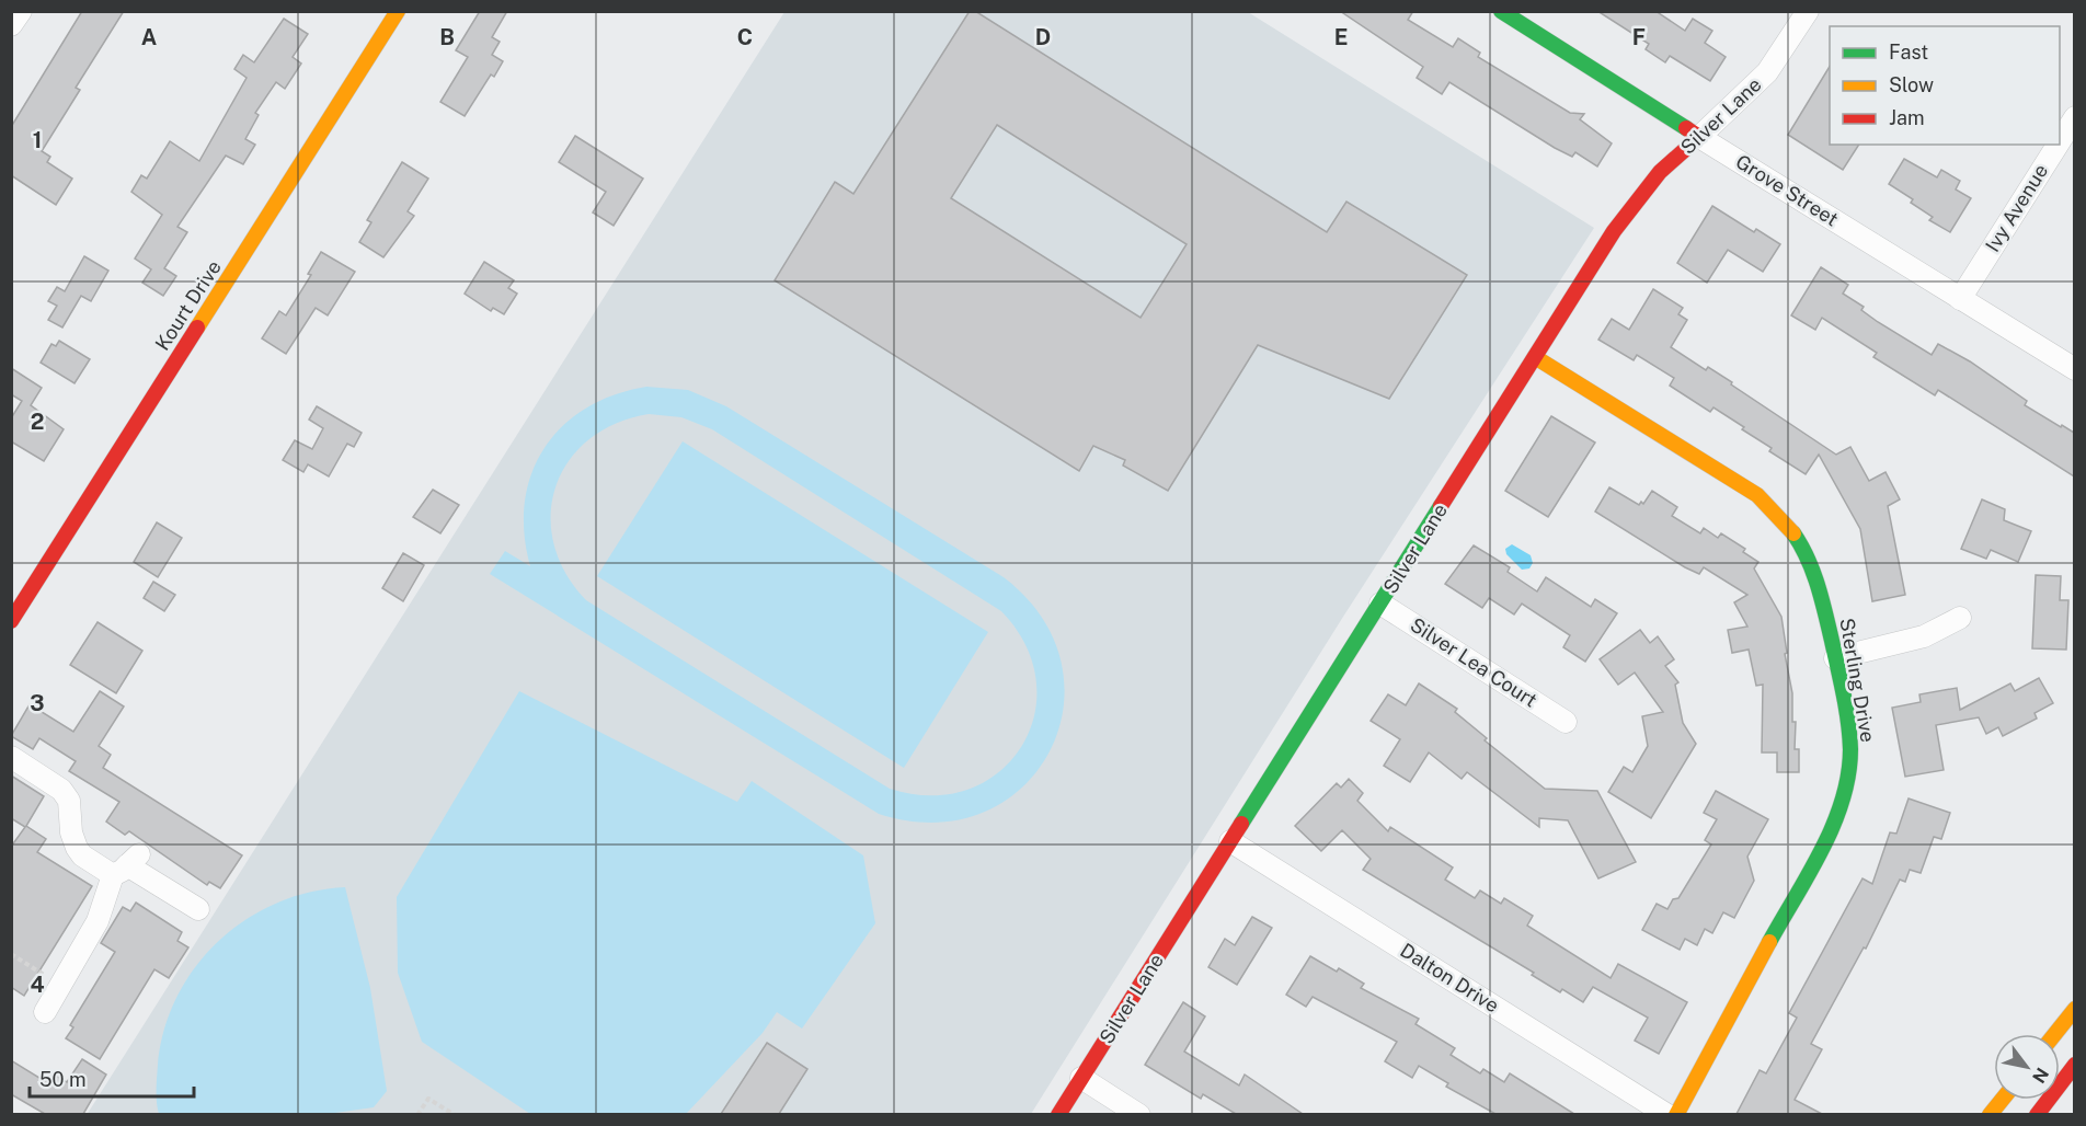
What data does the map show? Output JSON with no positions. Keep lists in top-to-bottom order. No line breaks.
{"streets":{"main road":["Silver Lane","Grove Street","Kourt Drive","Sterling Drive"],"street":["Ivy Avenue","Silver Lea Court","Dalton Drive"]},"crossings":[["Silver Lane","Grove Street"],["Silver Lane","Silver Lea Court"],["Silver Lane","Sterling Drive"],["Silver Lane","Dalton Drive"],["Grove Street","Ivy Avenue"]],"legend":["Fast","Slow","Jam"],"scale_bar":"50 m","north":"bottom right","grid":{"columns":["A","B","C","D","E","F"],"rows":["1","2","3","4"]}}
